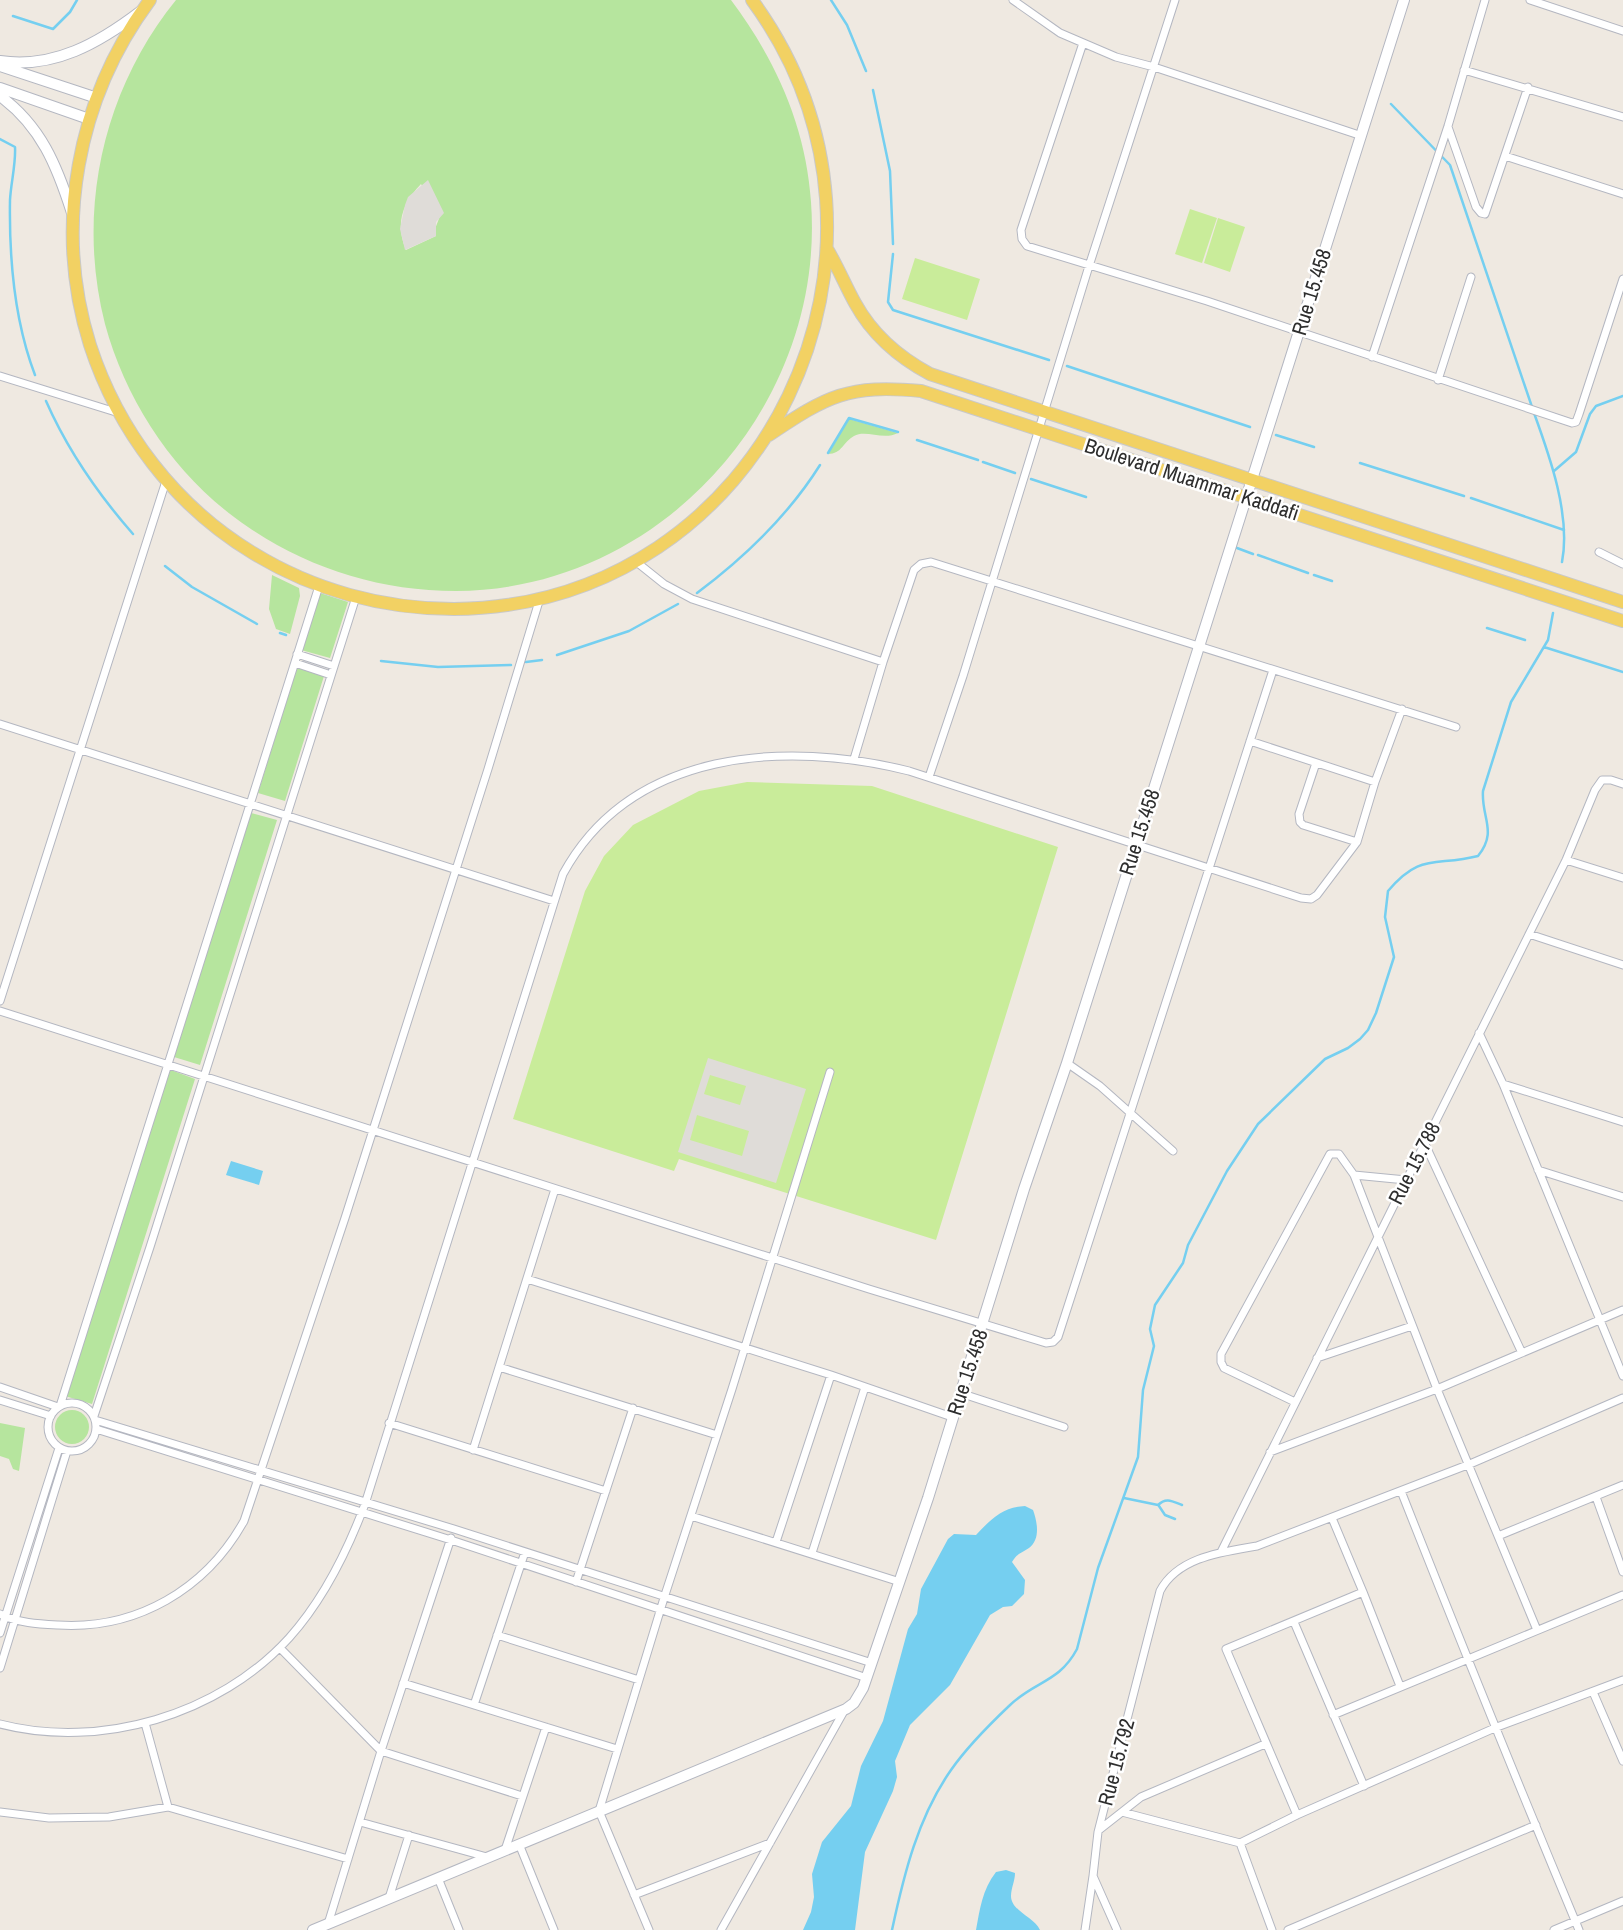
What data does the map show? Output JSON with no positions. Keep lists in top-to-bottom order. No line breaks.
{"streets":{"main road":["Rue 15.458","Boulevard Muammar Kaddafi"],"street":["Rue 15.788","Rue 15.792"]},"crossings":[["Rue 15.458","Boulevard Muammar Kaddafi"],["Rue 15.788","Rue 15.792"]]}
